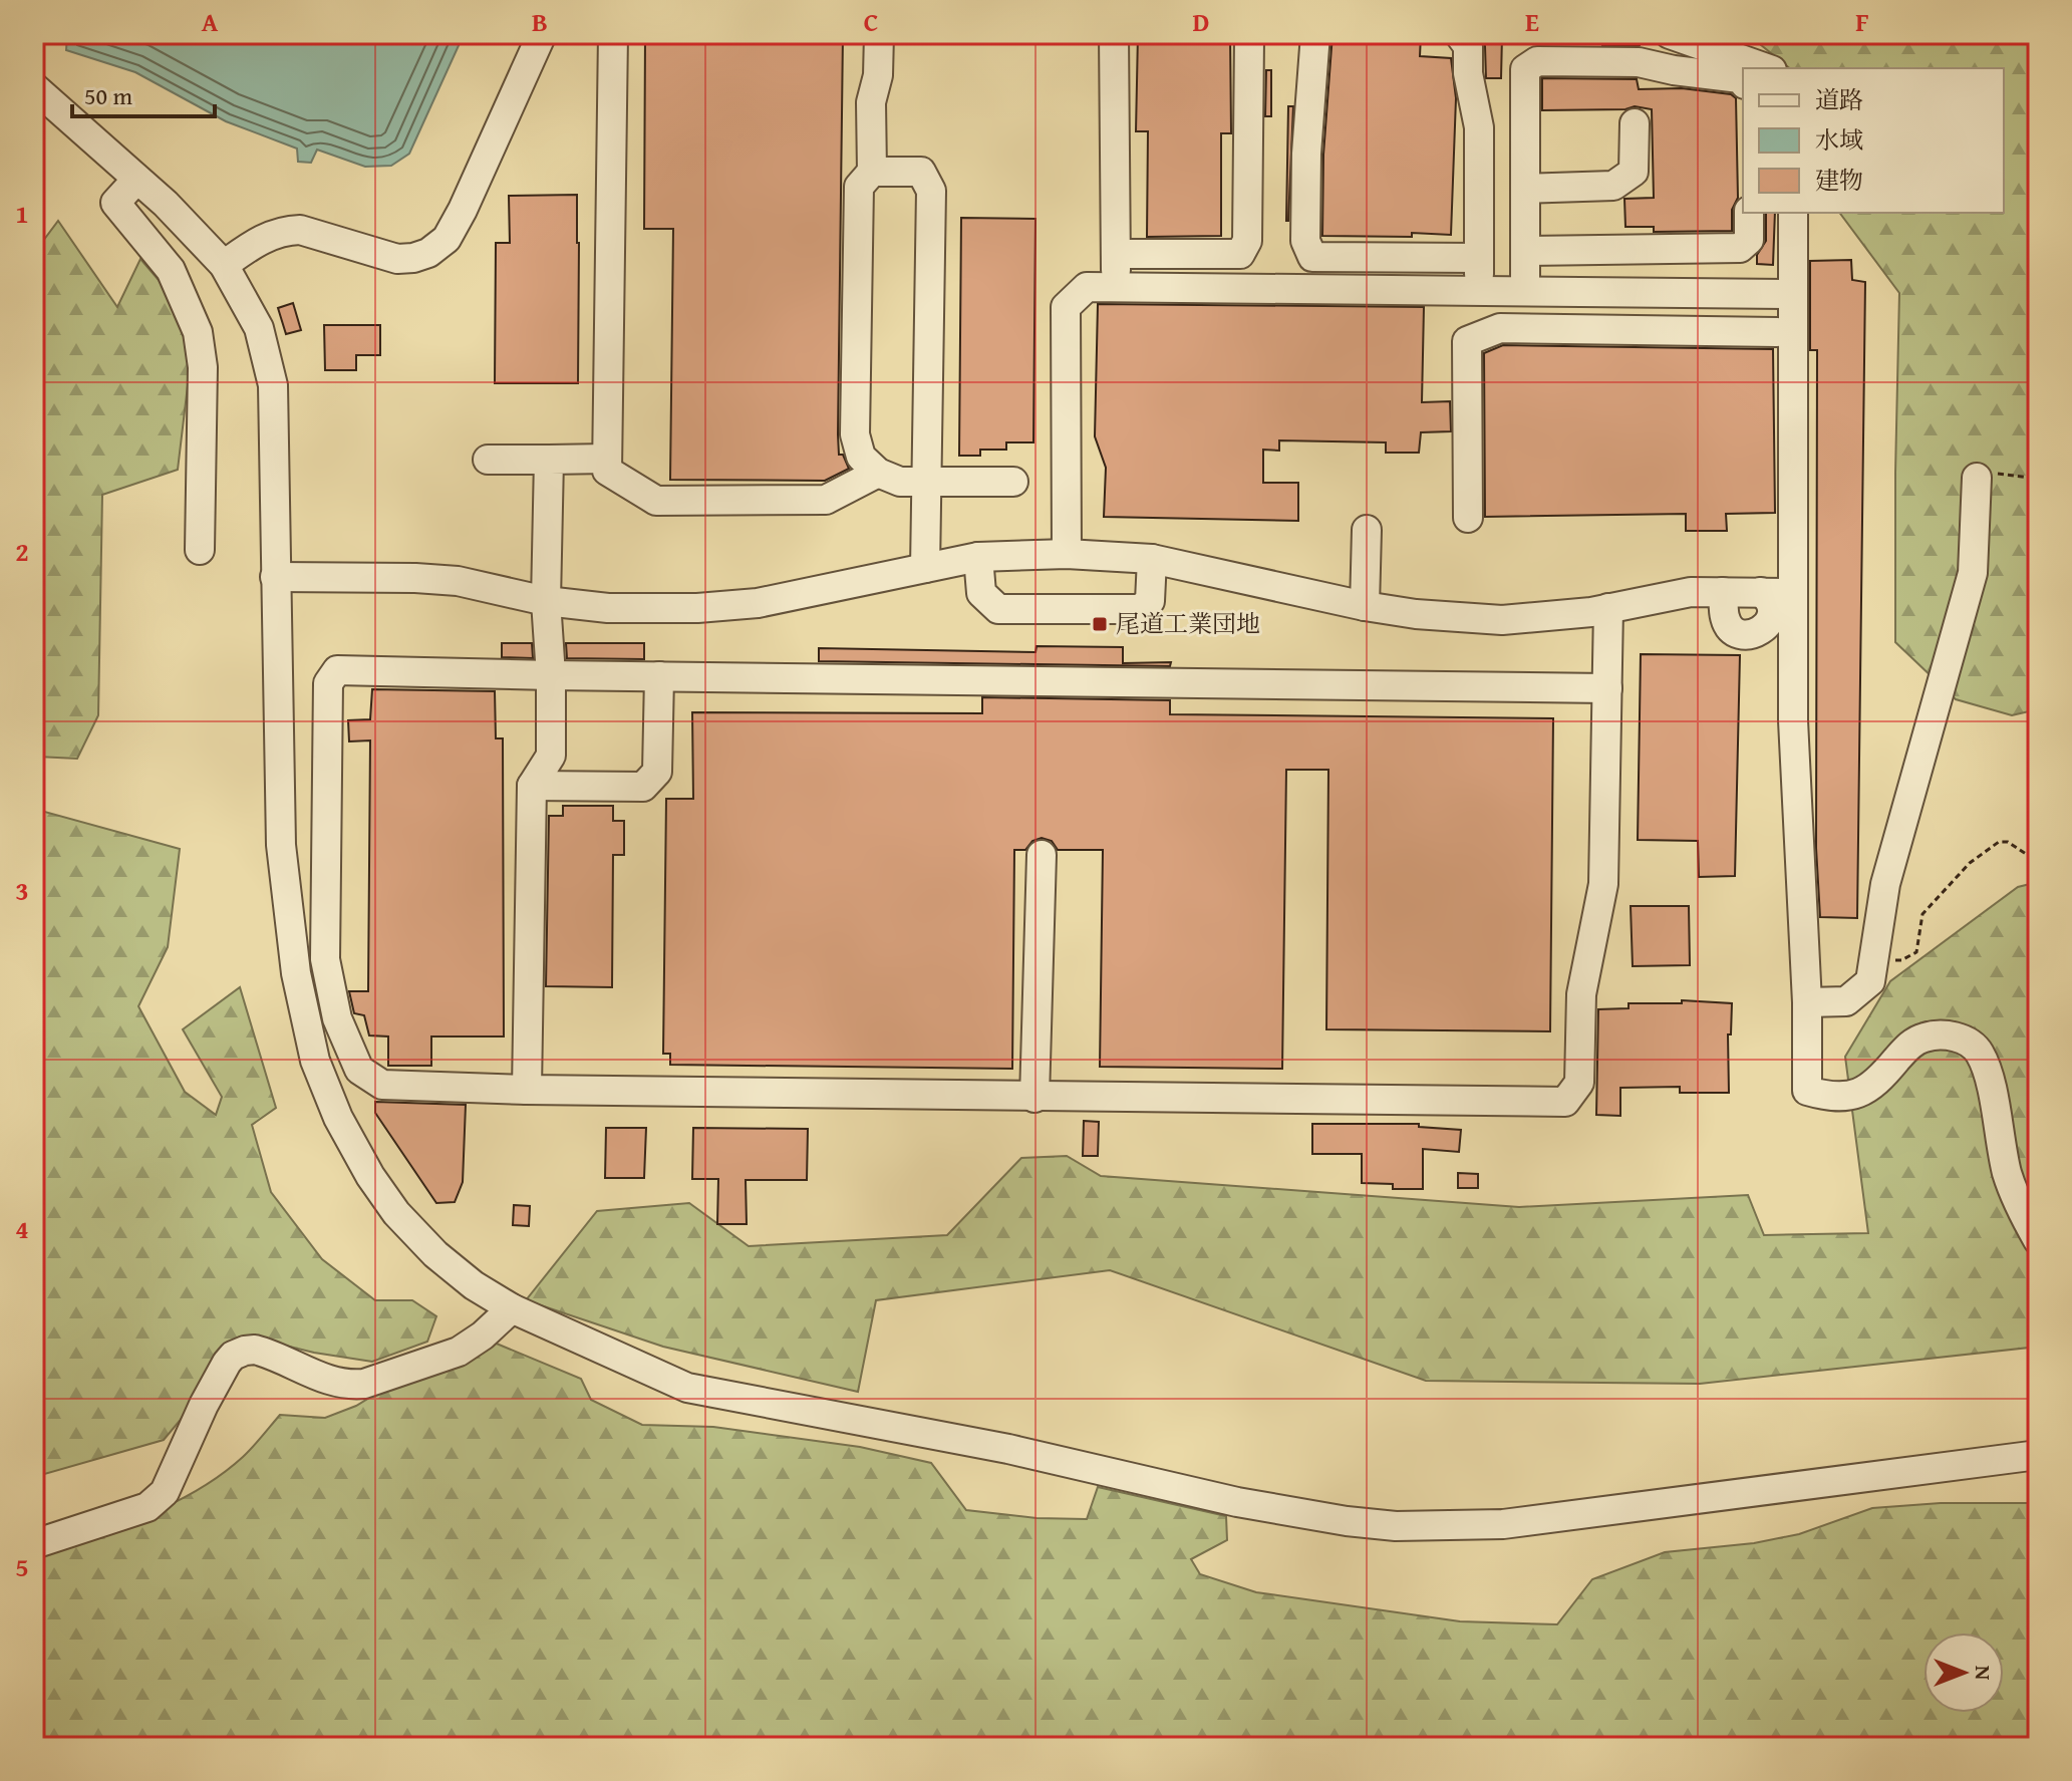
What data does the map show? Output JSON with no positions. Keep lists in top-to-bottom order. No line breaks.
{"places":{"transit":["尾道工業団地"]},"legend":["道路","水域","建物"],"scale_bar":"50 m","north":"right","grid":{"columns":["A","B","C","D","E","F"],"rows":["1","2","3","4","5"]}}
